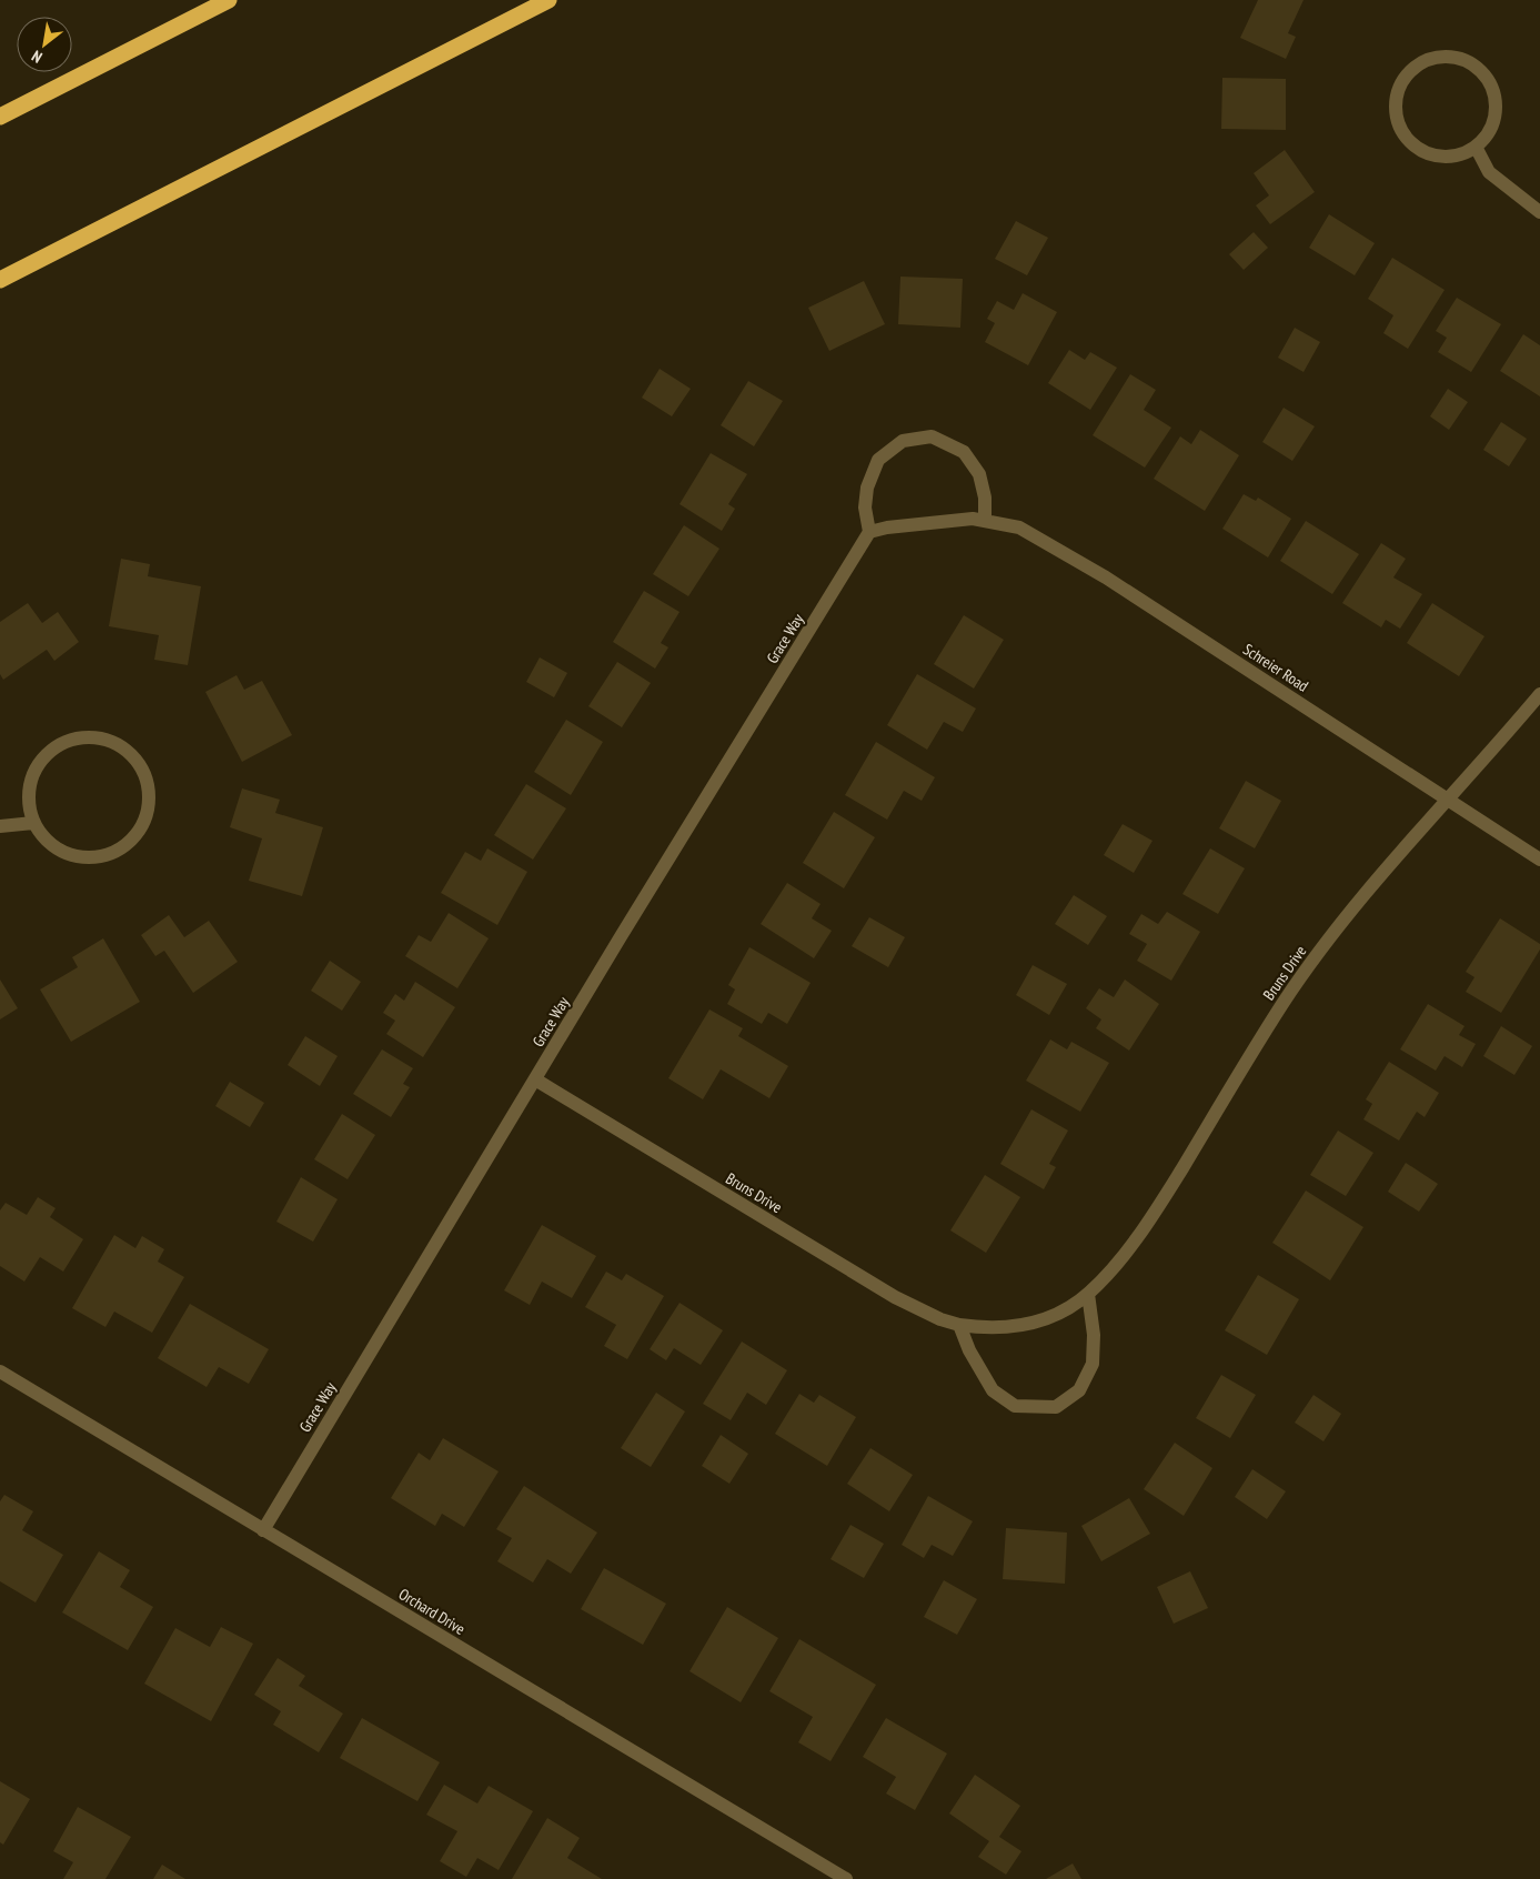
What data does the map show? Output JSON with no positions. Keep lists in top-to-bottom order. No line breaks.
{"streets":{"street":["Grace Way","Schreier Road","Bruns Drive","Orchard Drive"]},"crossings":[["Grace Way","Schreier Road"],["Grace Way","Bruns Drive"],["Grace Way","Orchard Drive"],["Schreier Road","Bruns Drive"]],"north":"bottom left"}
